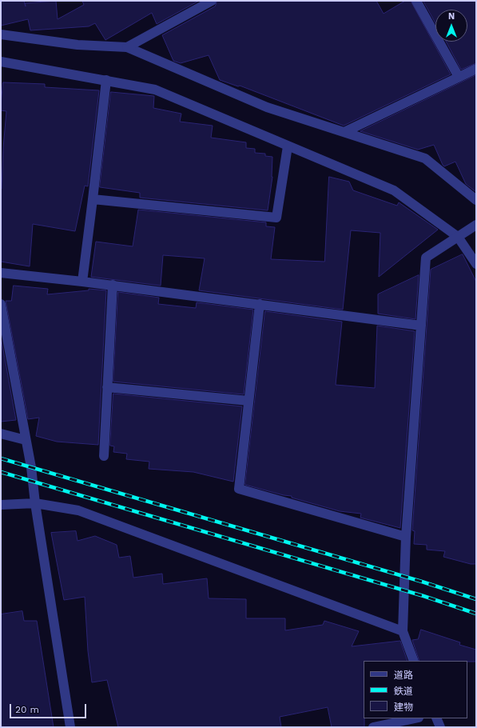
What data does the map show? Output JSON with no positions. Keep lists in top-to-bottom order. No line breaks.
{"legend":["道路","鉄道","建物"],"scale_bar":"20 m","north":"top"}
